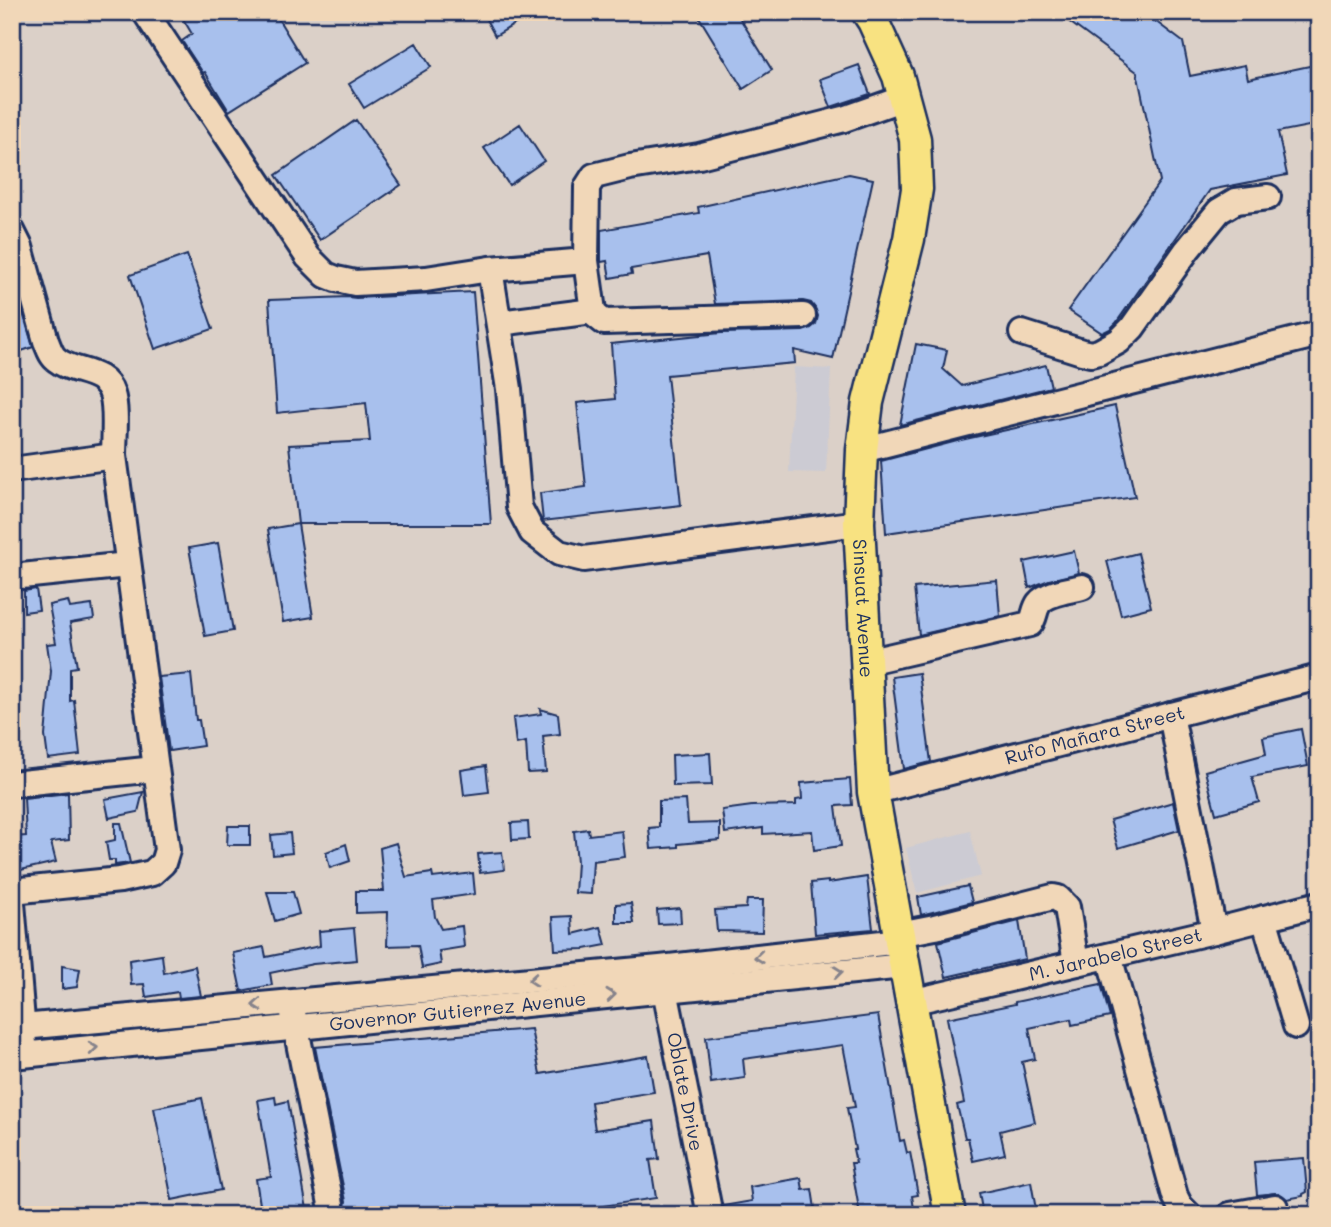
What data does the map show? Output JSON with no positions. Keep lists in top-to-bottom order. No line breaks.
{"streets":{"main road":["Sinsuat Avenue"],"street":["Rufo Mañara Street","M. Jarabelo Street","Governor Gutierrez Avenue","Oblate Drive"]},"crossings":[["Sinsuat Avenue","Rufo Mañara Street"],["Sinsuat Avenue","M. Jarabelo Street"],["Sinsuat Avenue","Governor Gutierrez Avenue"],["M. Jarabelo Street","Governor Gutierrez Avenue"],["Governor Gutierrez Avenue","Oblate Drive"]]}
